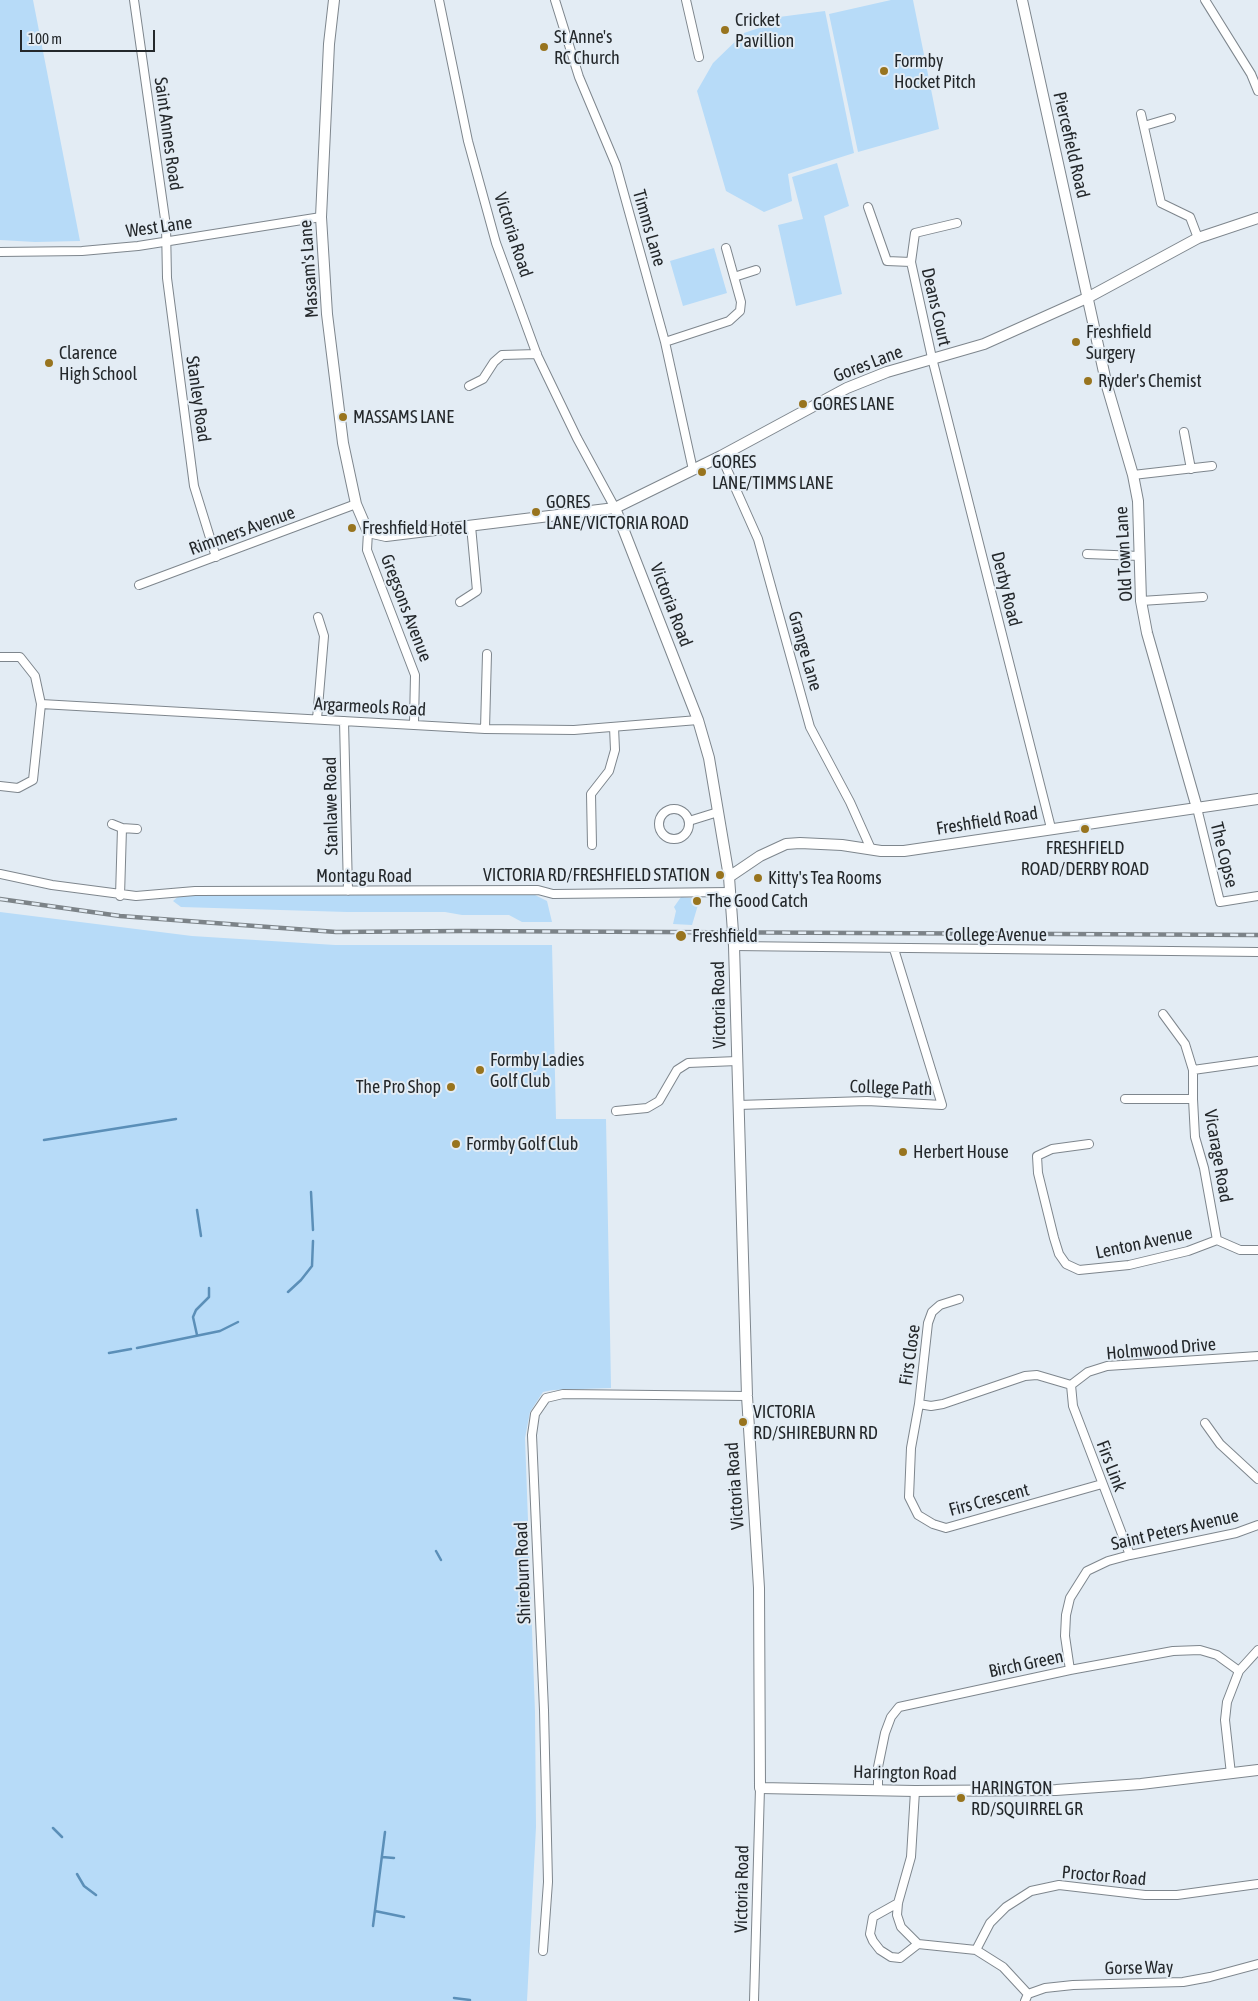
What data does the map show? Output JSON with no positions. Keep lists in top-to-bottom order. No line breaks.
{"streets":{"street":["Saint Annes Road","Piercefield Road","West Lane","Timms Lane","Victoria Road","Massam's Lane","Deans Court","Gores Lane","Stanley Road","Rimmers Avenue","Old Town Lane","Derby Road","Gregsons Avenue","Grange Lane","Argarmeols Road","Stanlawe Road","Freshfield Road","The Copse","Montagu Road","College Avenue","College Path","Vicarage Road","Lenton Avenue","Holmwood Drive","Firs Close","Firs Link","Firs Crescent","Saint Peters Avenue","Shireburn Road","Birch Green","Harington Road","Proctor Road","Gorse Way"]},"crossings":[["Saint Annes Road","West Lane"],["Saint Annes Road","Stanley Road"],["Piercefield Road","Gores Lane"],["Piercefield Road","Old Town Lane"],["West Lane","Massam's Lane"],["West Lane","Stanley Road"],["Timms Lane","Gores Lane"],["Victoria Road","Gores Lane"],["Victoria Road","Argarmeols Road"],["Victoria Road","Freshfield Road"],["Victoria Road","Montagu Road"],["Victoria Road","College Avenue"],["Victoria Road","College Path"],["Victoria Road","Shireburn Road"],["Victoria Road","Harington Road"],["Massam's Lane","Gores Lane"],["Massam's Lane","Rimmers Avenue"],["Massam's Lane","Gregsons Avenue"],["Deans Court","Gores Lane"],["Deans Court","Derby Road"],["Gores Lane","Old Town Lane"],["Gores Lane","Derby Road"],["Gores Lane","Gregsons Avenue"],["Gores Lane","Grange Lane"],["Stanley Road","Rimmers Avenue"],["Old Town Lane","Freshfield Road"],["Old Town Lane","The Copse"],["Derby Road","Freshfield Road"],["Gregsons Avenue","Argarmeols Road"],["Grange Lane","Freshfield Road"],["Argarmeols Road","Stanlawe Road"],["Stanlawe Road","Montagu Road"],["Freshfield Road","The Copse"],["College Avenue","College Path"],["Vicarage Road","Lenton Avenue"],["Holmwood Drive","Firs Link"],["Firs Close","Firs Crescent"],["Firs Link","Firs Crescent"],["Firs Link","Saint Peters Avenue"],["Saint Peters Avenue","Birch Green"],["Birch Green","Harington Road"]],"places":["Cricket Pavillion","St Anne's RC Church","Formby Hocket Pitch","Freshfield Surgery","Clarence High School","Ryder's Chemist","GORES LANE","MASSAMS LANE","GORES LANE/TIMMS LANE","GORES LANE/VICTORIA ROAD","Freshfield Hotel","FRESHFIELD ROAD/DERBY ROAD","VICTORIA RD/FRESHFIELD STATION","Kitty's Tea Rooms","The Good Catch","Freshfield","Formby Ladies Golf Club","The Pro Shop","Formby Golf Club","Herbert House","VICTORIA RD/SHIREBURN RD","HARINGTON RD/SQUIRREL GR"],"scale_bar":"100 m"}
